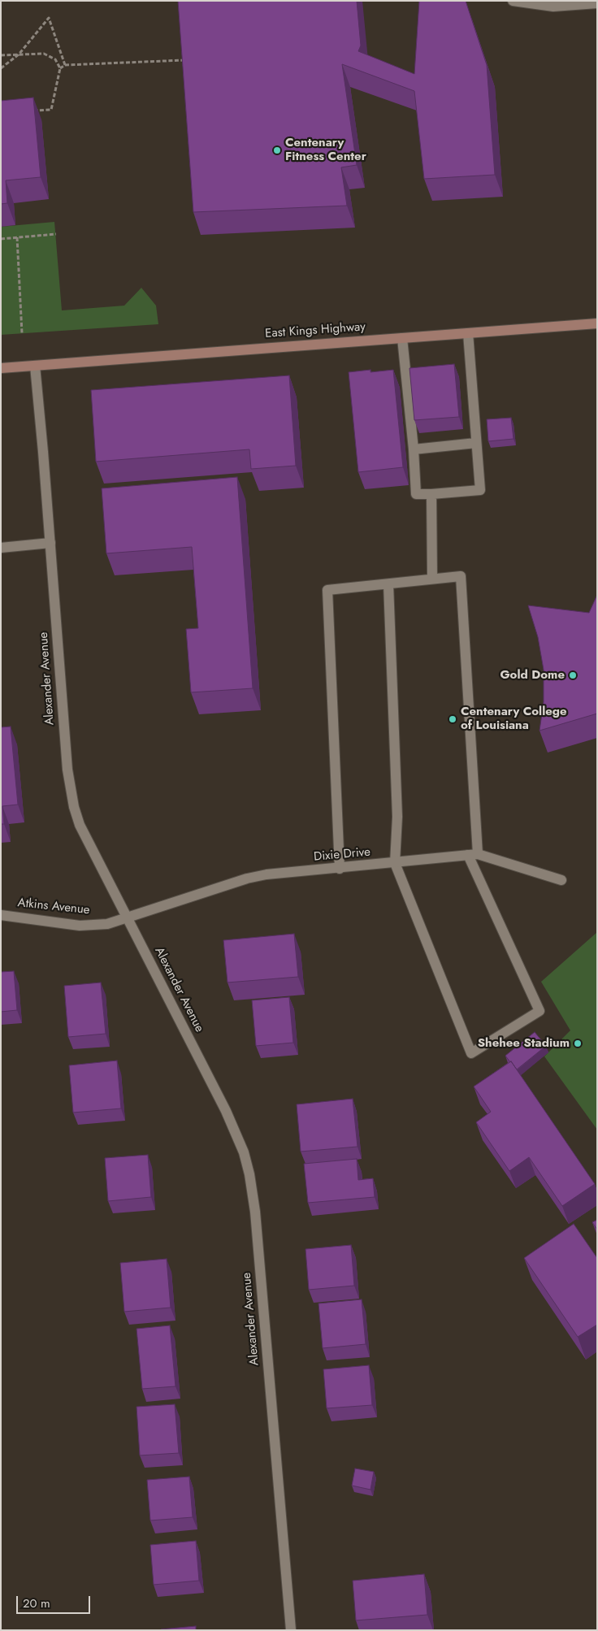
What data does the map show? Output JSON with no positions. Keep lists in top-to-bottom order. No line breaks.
{"streets":{"main road":["East Kings Highway"],"street":["Alexander Avenue","Dixie Drive","Atkins Avenue"]},"crossings":[["East Kings Highway","Alexander Avenue"],["Alexander Avenue","Dixie Drive"],["Alexander Avenue","Atkins Avenue"],["Dixie Drive","Atkins Avenue"]],"places":["Centenary Fitness Center","Gold Dome","Centenary College of Louisiana","Shehee Stadium"],"scale_bar":"20 m"}
